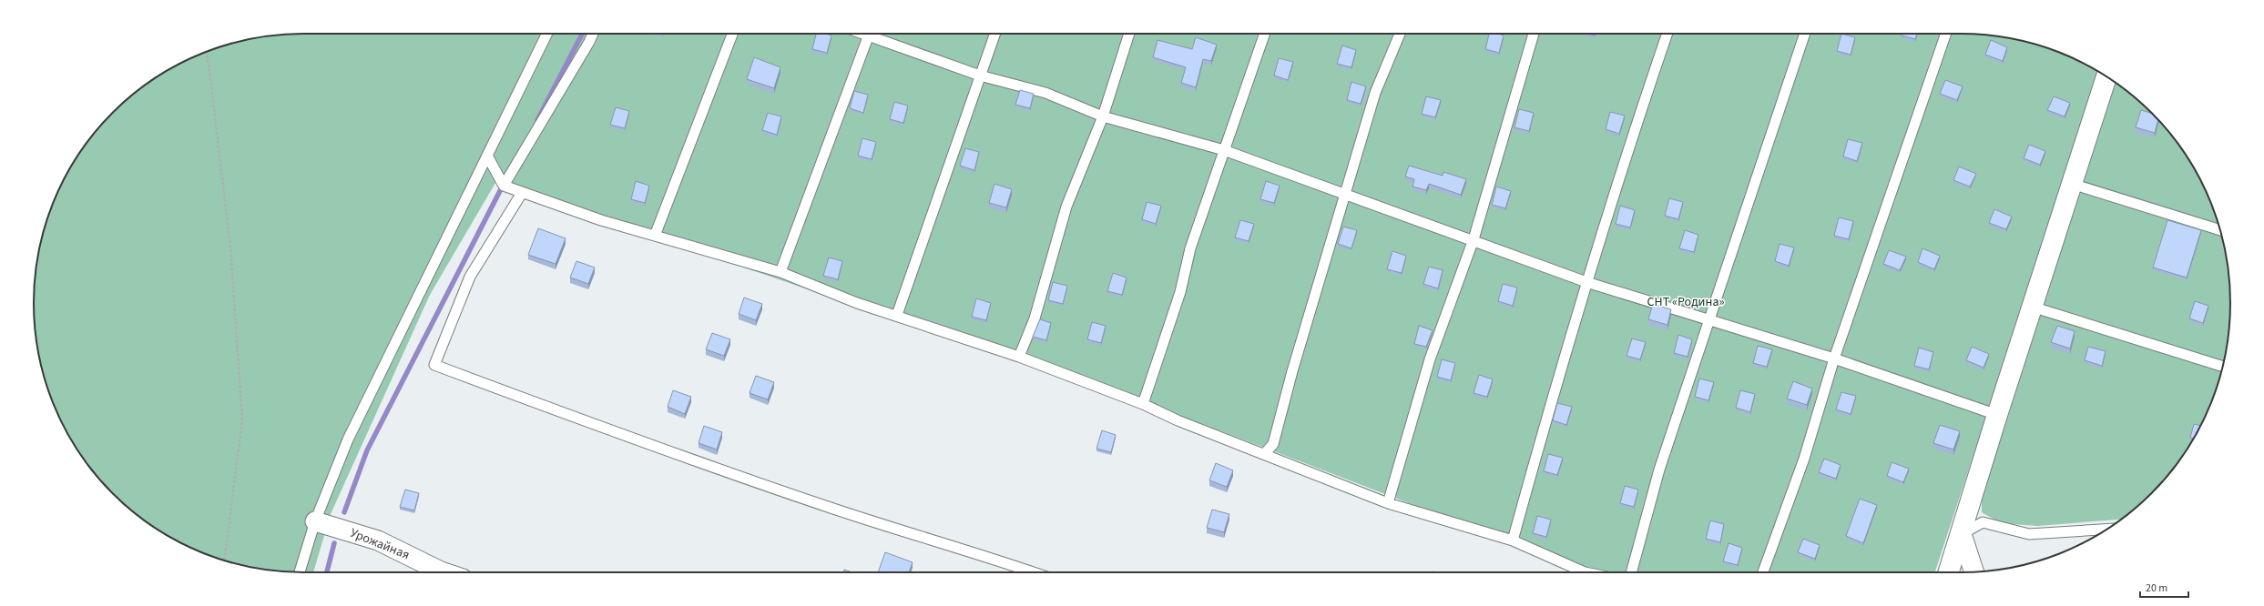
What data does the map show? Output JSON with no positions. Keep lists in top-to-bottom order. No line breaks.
{"streets":{"street":["Урожайная"]},"parks":["СНТ «Родина»"],"scale_bar":"20 m"}
